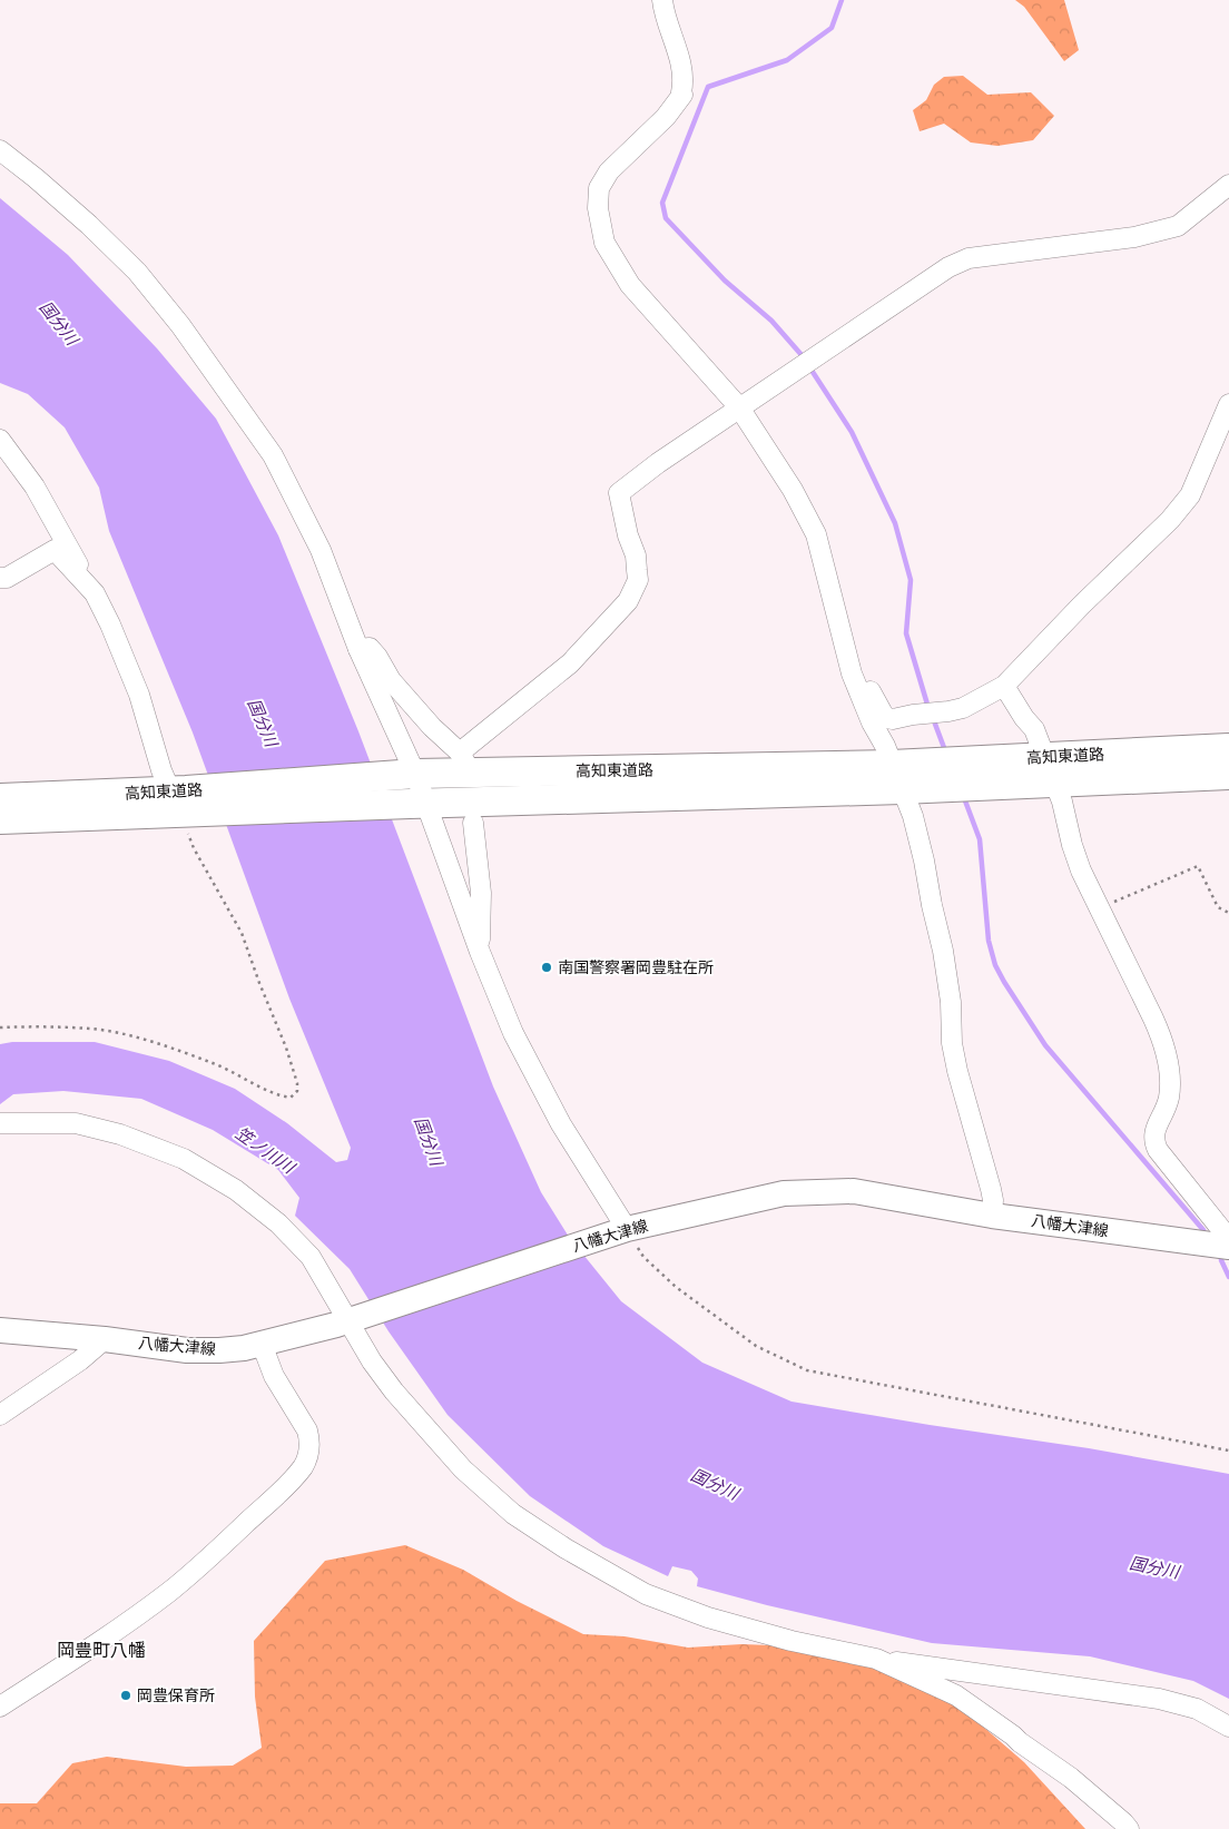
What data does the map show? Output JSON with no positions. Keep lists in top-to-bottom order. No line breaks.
{"streets":{"highway":["高知東道路"],"main road":["八幡大津線"]},"districts":["岡豊町八幡"],"water":["国分川","笠ノ川川"],"places":["南国警察署岡豊駐在所","岡豊保育所"]}
